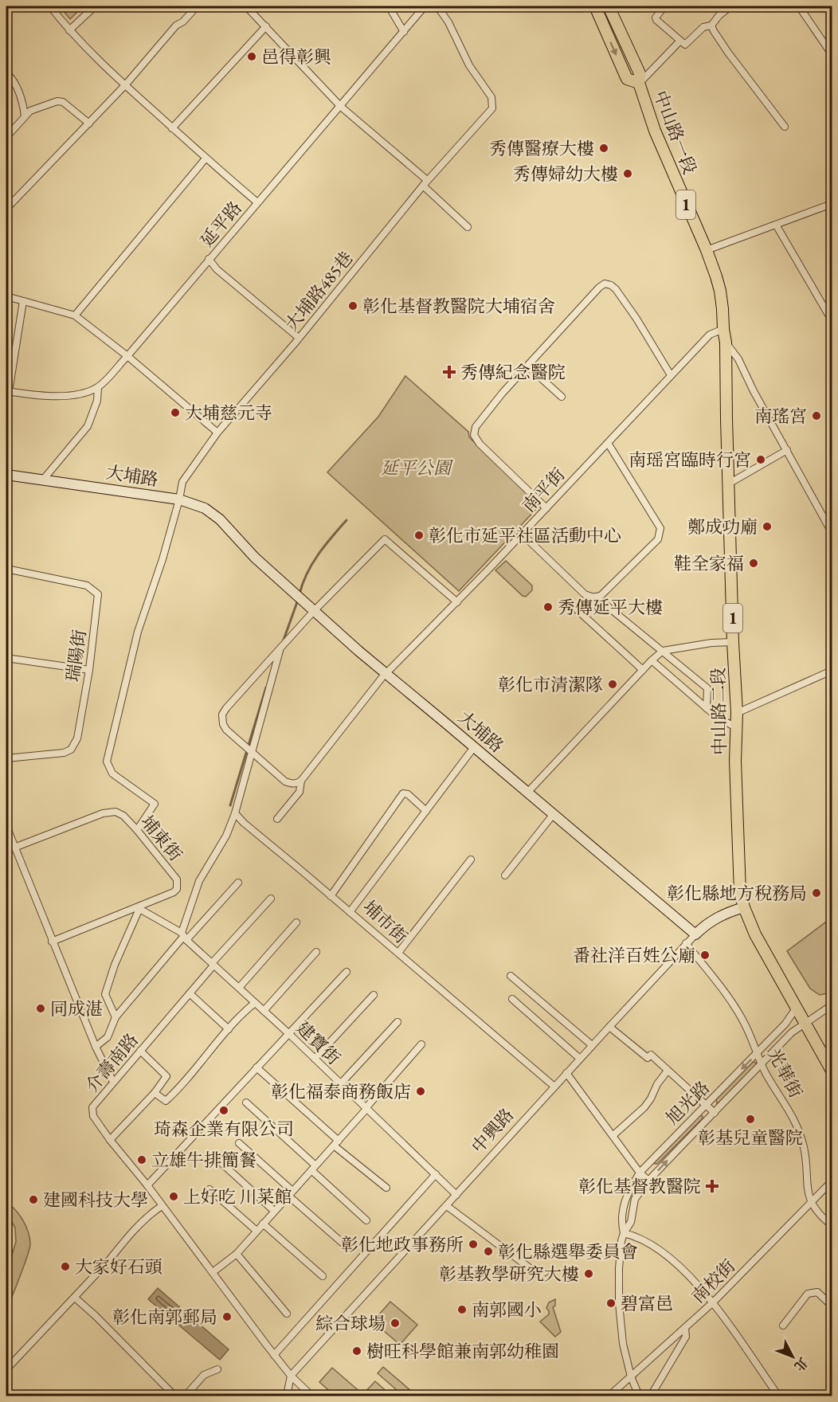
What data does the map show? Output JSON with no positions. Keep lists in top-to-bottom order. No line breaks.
{"streets":{"main road":["中山路一段","1","大埔路","中山路二段","中興路"],"street":["延平路","大埔路485巷","南平街","瑞陽街","埔東街","埔市街","建寶街","介壽南路","光華街","旭光路","南校街"]},"crossings":[["中山路一段","南平街"],["中山路一段","中山路二段"],["大埔路485巷","大埔路"],["大埔路485巷","埔東街"],["大埔路","南平街"],["大埔路","埔市街"],["大埔路","中興路"],["南平街","中山路二段"],["中山路二段","旭光路"],["中山路二段","中興路"],["埔市街","中興路"],["建寶街","介壽南路"],["建寶街","中興路"],["介壽南路","中興路"],["光華街","旭光路"],["光華街","中興路"],["光華街","南校街"],["旭光路","南校街"]],"parks":["延平公園"],"places":{"other":["邑得彰興","秀傳醫療大樓","秀傳婦幼大樓","彰化基督教醫院大埔宿舍","大埔慈元寺","南瑤宮","南瑶宮臨時行宮","鄭成功廟","彰化市延平社區活動中心","鞋全家福","秀傳延平大樓","彰化市清潔隊","彰化縣地方稅務局","番社洋百姓公廟","同成湛","彰化福泰商務飯店","琦森企業有限公司","彰基兒童醫院","立雄牛排簡餐","上好吃 川菜館","建國科技大學","彰化地政事務所","彰化縣選舉委員會","大家好石頭","彰基教學研究大樓","碧富邑","南郭國小","彰化南郭郵局","綜合球場","樹旺科學館兼南郭幼稚園"],"health":["秀傳紀念醫院","彰化基督教醫院"]},"north":"bottom right"}
